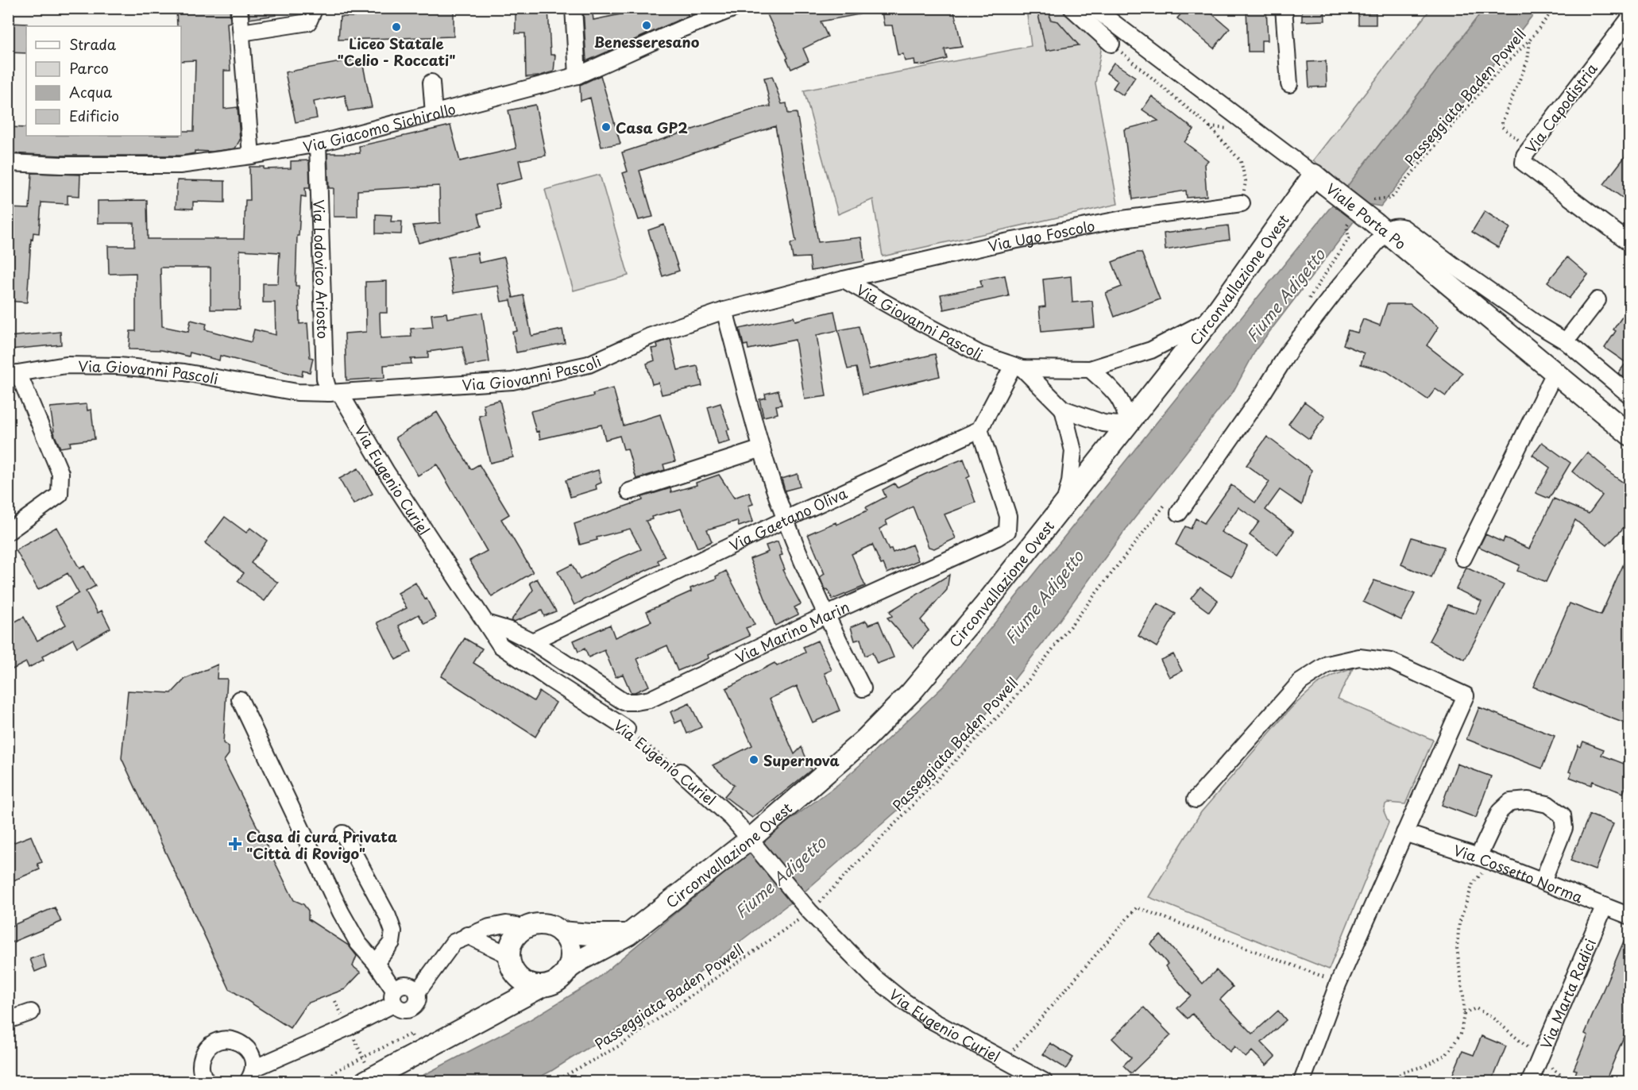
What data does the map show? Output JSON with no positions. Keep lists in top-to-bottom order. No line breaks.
{"streets":{"main road":["Viale Porta Po","Circonvallazione Ovest"],"street":["Via Capodistria","Via Giacomo Sichirollo","Via Ugo Foscolo","Via Lodovico Ariosto","Via Giovanni Pascoli","Via Eugenio Curiel","Via Gaetano Oliva","Via Marino Marin","Via Cossetto Norma","Via Marta Radici"],"path":["Passeggiata Baden Powell"]},"crossings":[["Passeggiata Baden Powell","Via Eugenio Curiel"],["Via Giacomo Sichirollo","Via Lodovico Ariosto"],["Viale Porta Po","Circonvallazione Ovest"],["Via Ugo Foscolo","Via Giovanni Pascoli"],["Via Lodovico Ariosto","Via Giovanni Pascoli"],["Via Lodovico Ariosto","Via Eugenio Curiel"],["Circonvallazione Ovest","Via Eugenio Curiel"],["Via Giovanni Pascoli","Via Eugenio Curiel"],["Via Eugenio Curiel","Via Marino Marin"],["Via Gaetano Oliva","Via Marino Marin"],["Via Cossetto Norma","Via Marta Radici"]],"water":["Fiume Adigetto"],"places":{"other":["Benesseresano","Liceo Statale \"Celio - Roccati\"","Casa GP2","Supernova"],"health":["Casa di cura Privata \"Città di Rovigo\""]},"legend":["Strada","Parco","Acqua","Edificio"]}
